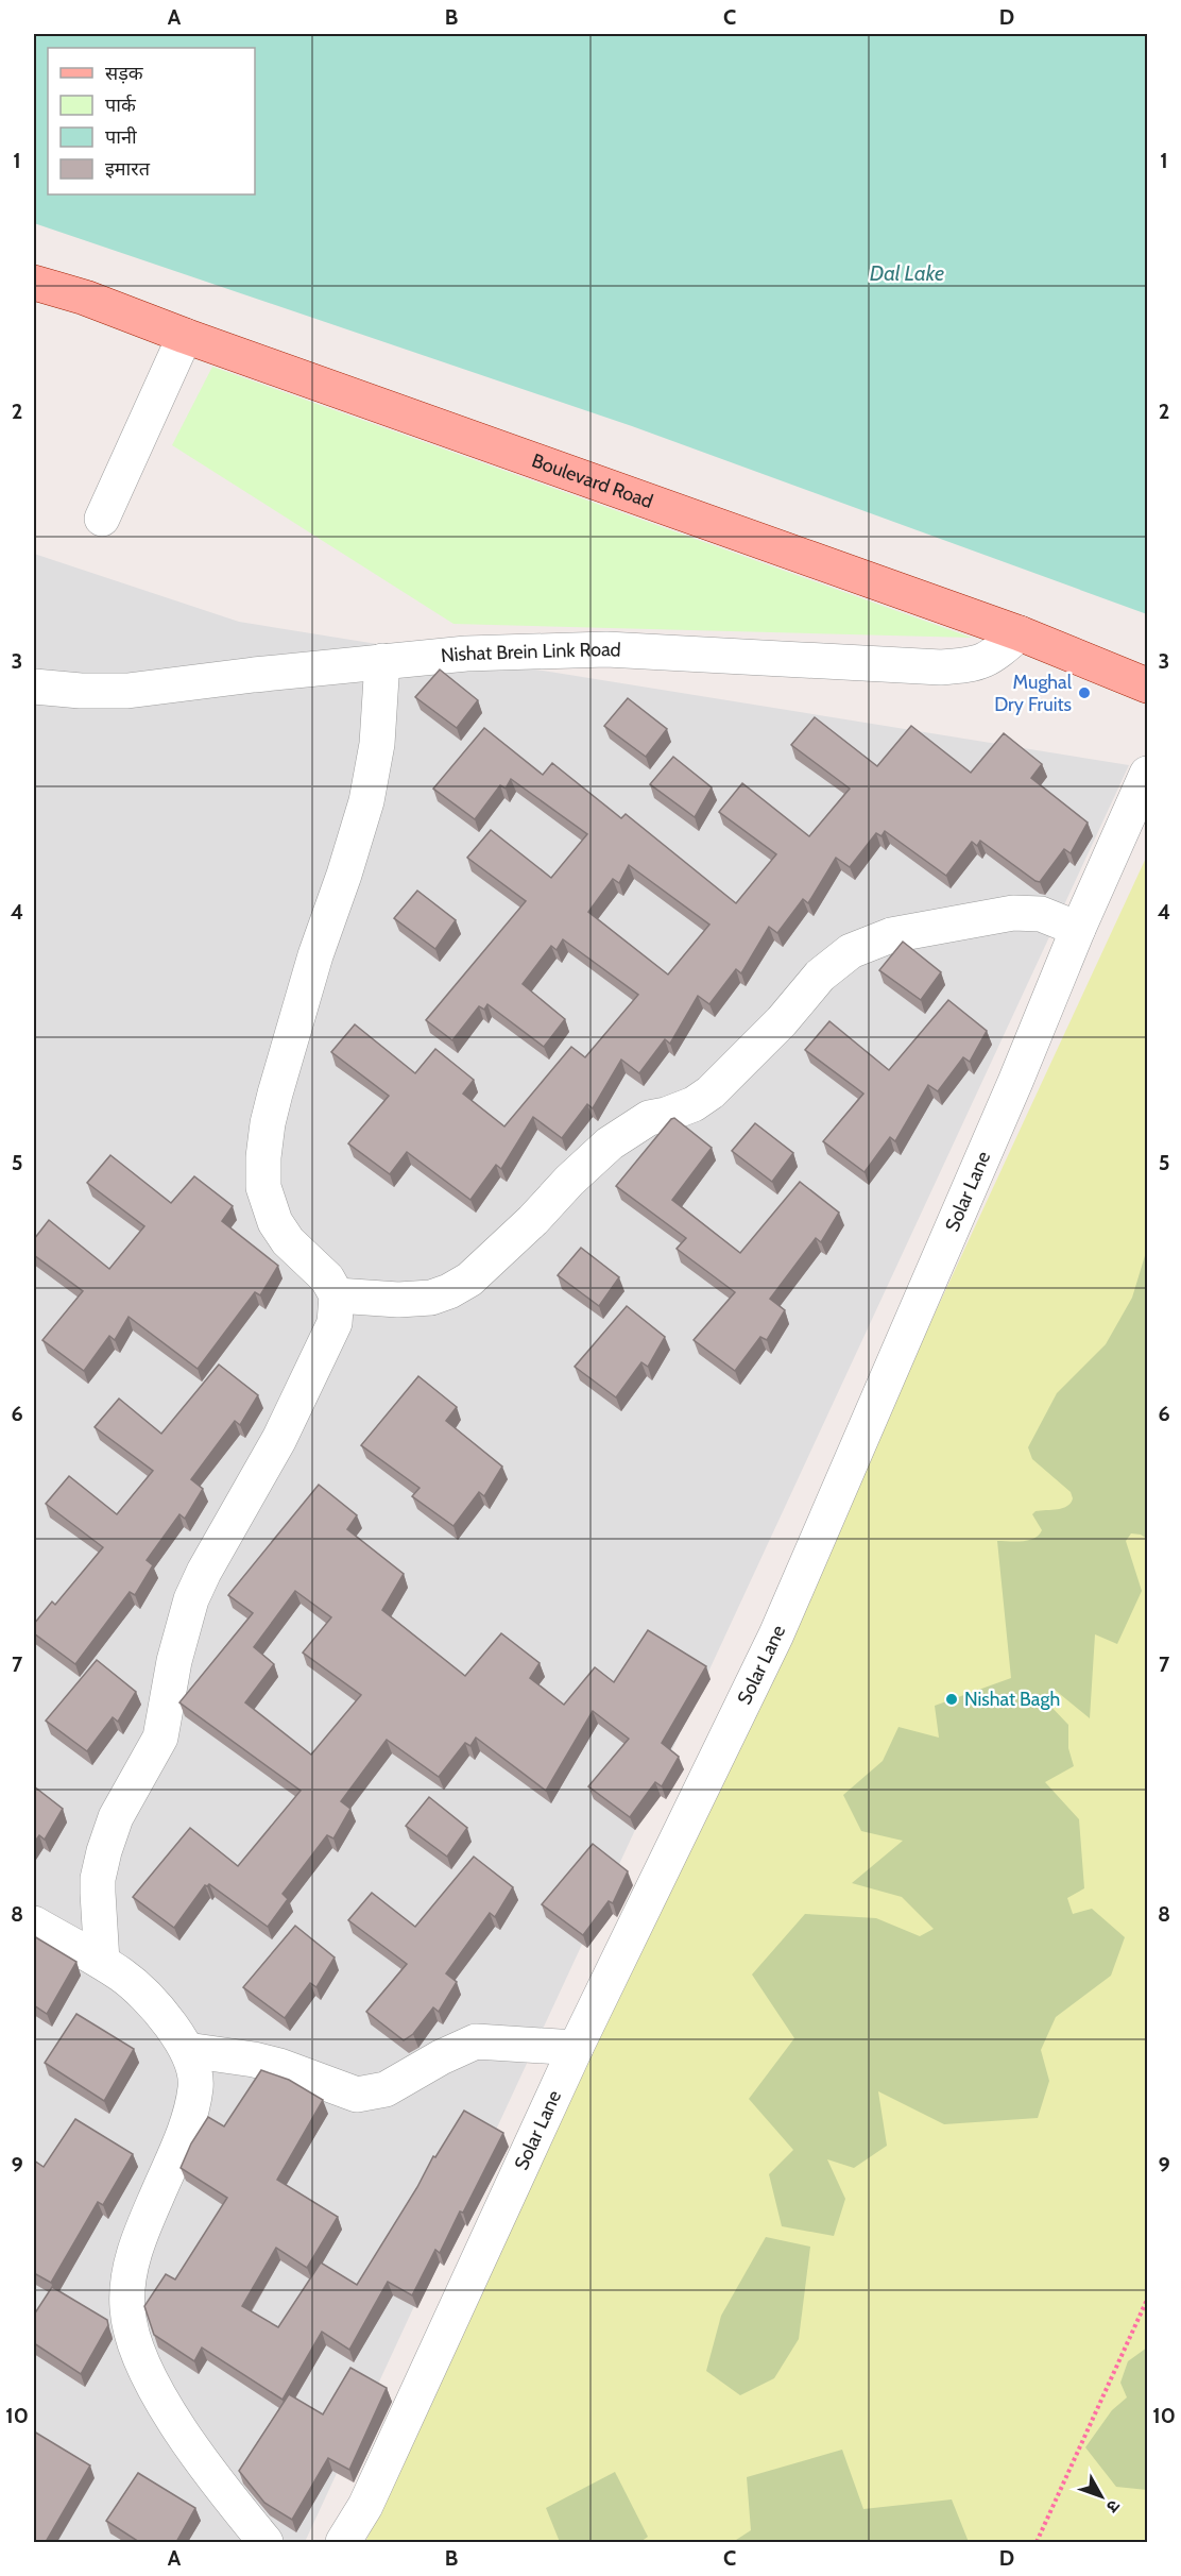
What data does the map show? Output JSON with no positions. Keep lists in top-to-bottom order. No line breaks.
{"streets":{"main road":["Boulevard Road"],"street":["Nishat Brein Link Road","Solar Lane"]},"crossings":[["Boulevard Road","Nishat Brein Link Road"]],"water":["Dal Lake"],"places":["Mughal Dry Fruits","Nishat Bagh"],"legend":["सड़क","पार्क","पानी","इमारत"],"north":"bottom right","grid":{"columns":["A","B","C","D"],"rows":["1","2","3","4","5","6","7","8","9","10"]}}
